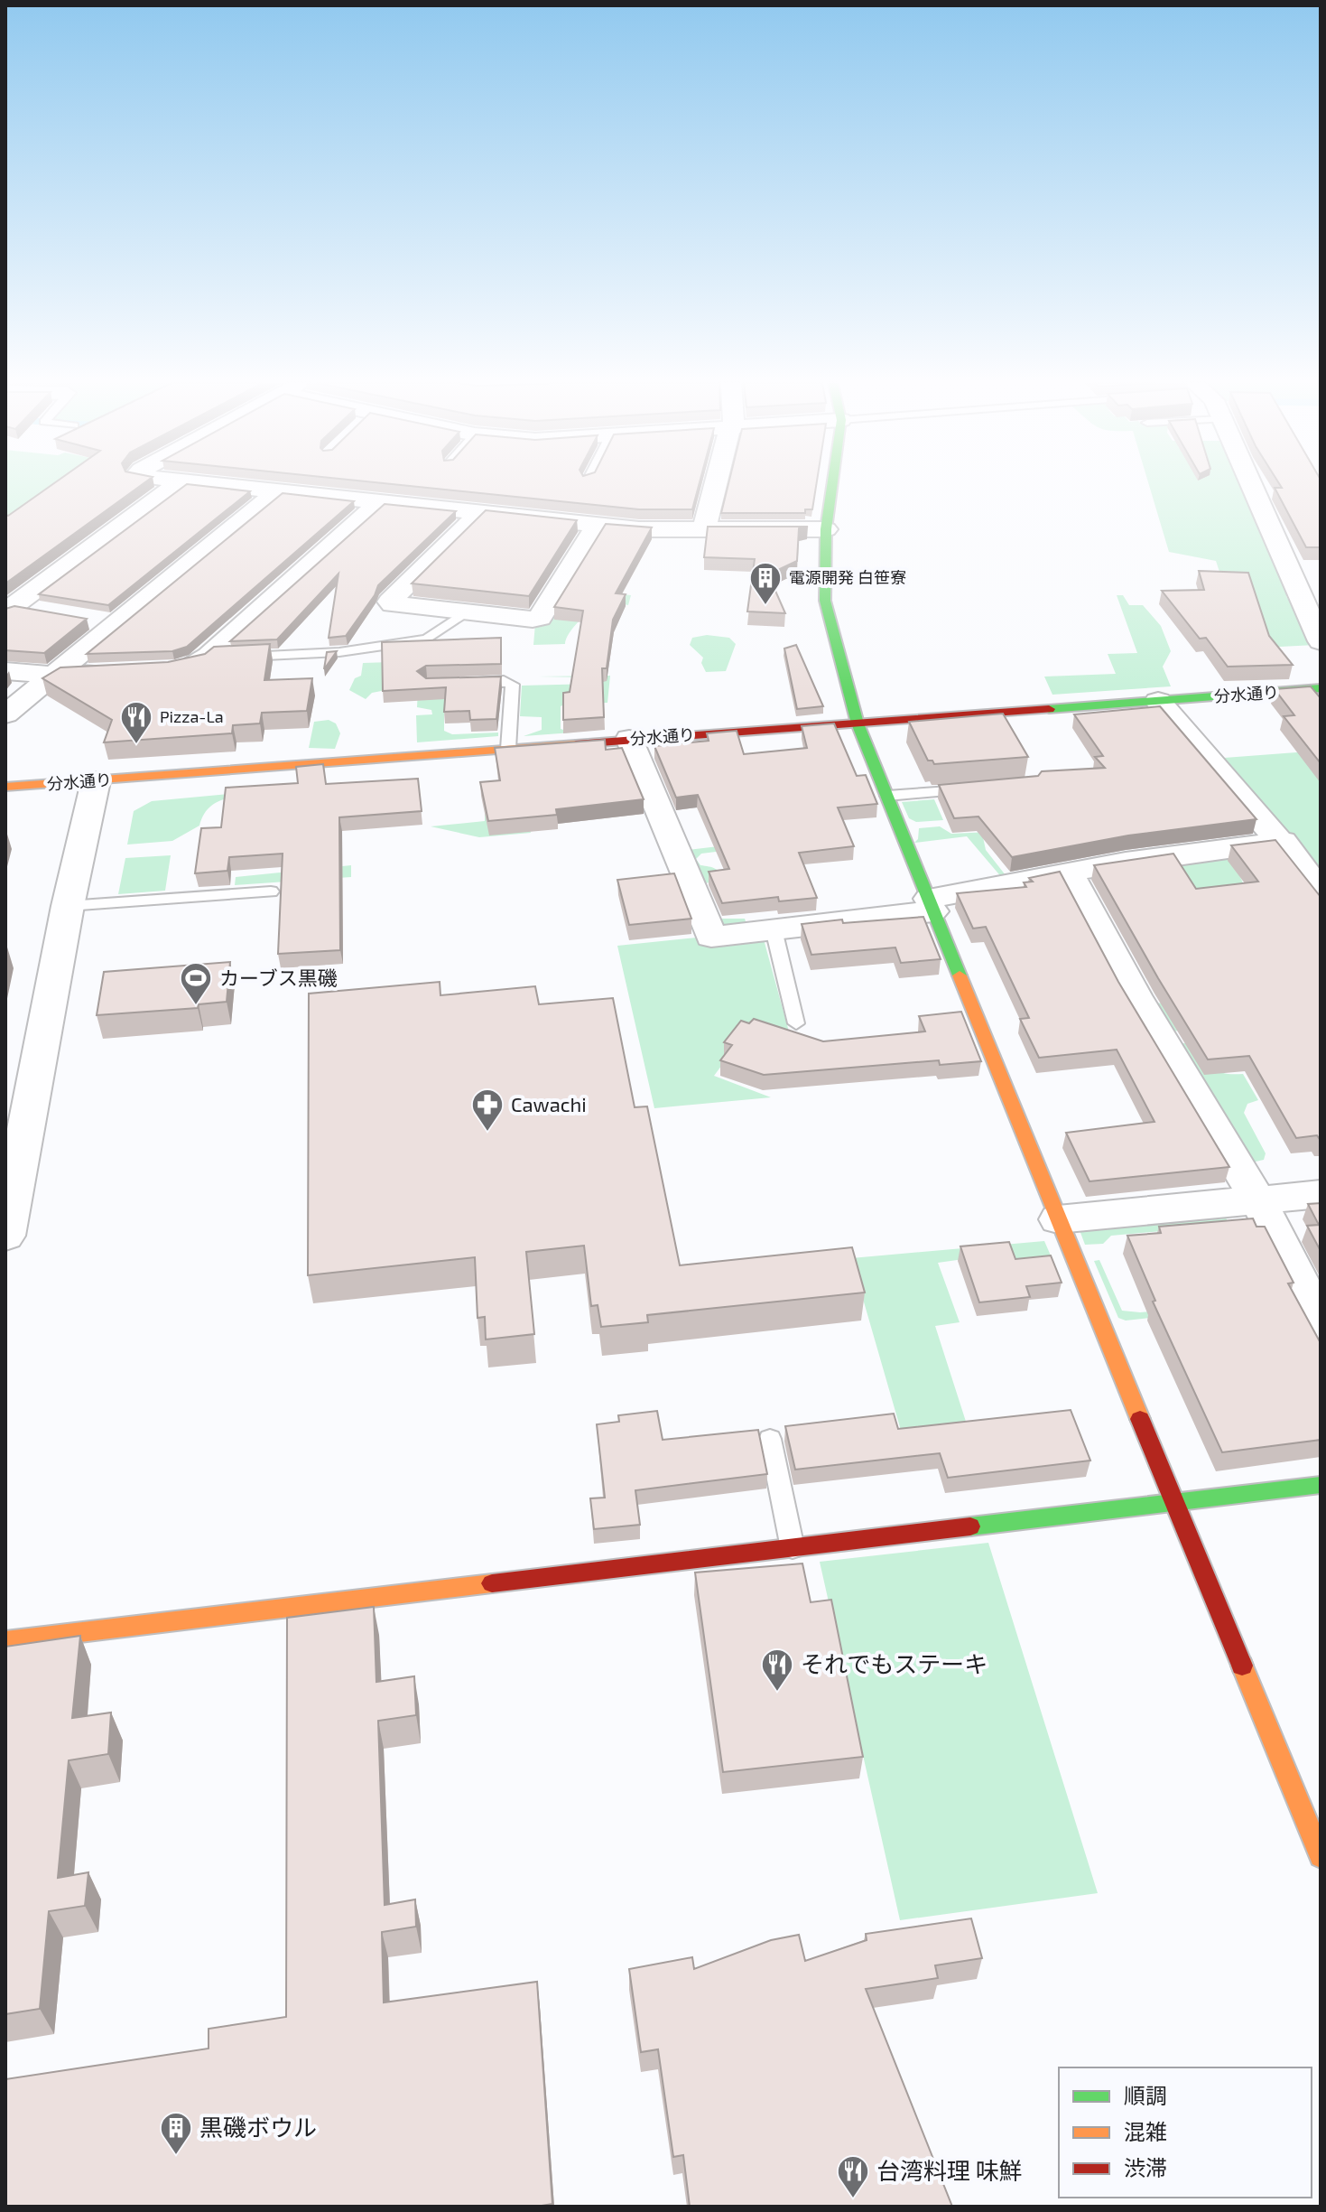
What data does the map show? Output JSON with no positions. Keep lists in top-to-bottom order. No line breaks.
{"streets":{"street":["分水通り"]},"places":{"building":["電源開発 白笹寮","黒磯ボウル"],"restaurant":["Pizza-La","それでもステーキ","台湾料理 味鮮"],"sports":["カーブス黒磯"],"pharmacy":["Cawachi"]},"legend":["順調","混雑","渋滞"]}
